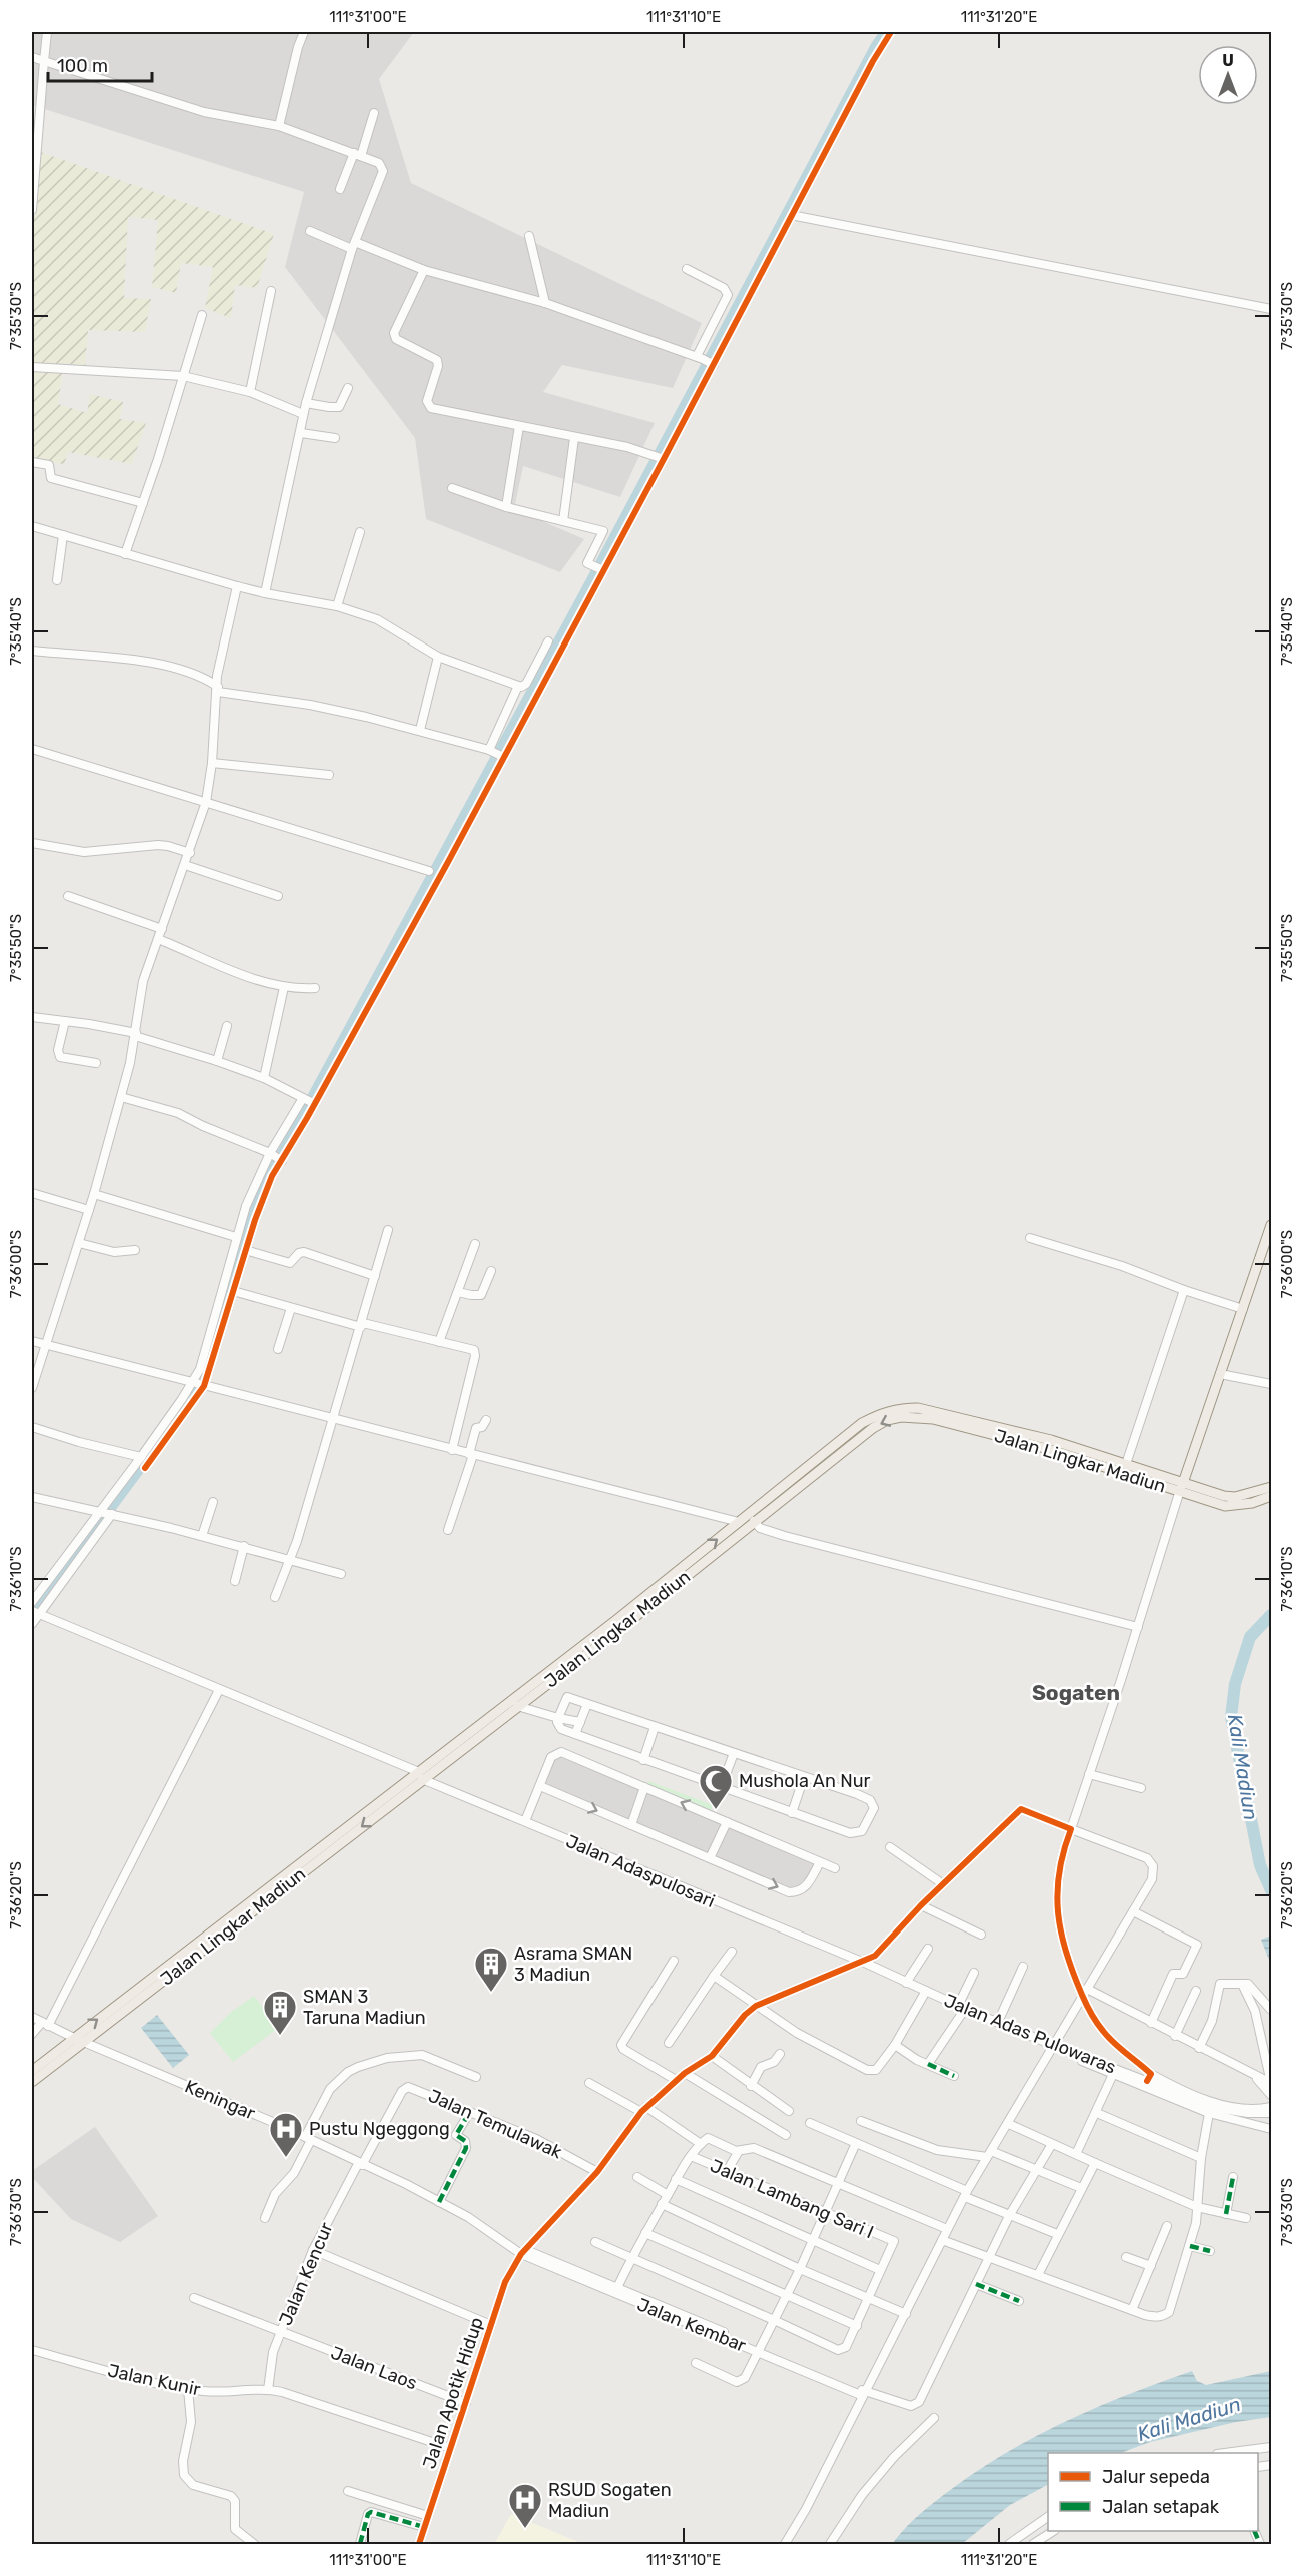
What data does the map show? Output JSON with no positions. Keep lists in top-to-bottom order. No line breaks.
{"streets":{"main road":["Jalan Lingkar Madiun"],"street":["Jalan Adaspulosari","Jalan Adas Pulowaras","Keningar","Jalan Temulawak","Jalan Lambang Sari I","Jalan Kencur","Jalan Kembar","Jalan Laos","Jalan Kunir","Jalan Apotik Hidup"]},"crossings":[["Jalan Lingkar Madiun","Jalan Adaspulosari"],["Jalan Lingkar Madiun","Keningar"],["Jalan Adaspulosari","Jalan Adas Pulowaras"],["Keningar","Jalan Temulawak"],["Keningar","Jalan Kencur"],["Keningar","Jalan Kembar"],["Keningar","Jalan Apotik Hidup"],["Jalan Temulawak","Jalan Kencur"],["Jalan Temulawak","Jalan Apotik Hidup"],["Jalan Kencur","Jalan Laos"],["Jalan Kencur","Jalan Kunir"],["Jalan Kembar","Jalan Apotik Hidup"],["Jalan Laos","Jalan Apotik Hidup"],["Jalan Kunir","Jalan Apotik Hidup"]],"districts":["Sogaten"],"water":["Kali Madiun"],"places":{"mosque":["Mushola An Nur"],"building":["Asrama SMAN 3 Madiun","SMAN 3 Taruna Madiun"],"hospital":["Pustu Ngeggong","RSUD Sogaten Madiun"]},"legend":["Jalur sepeda","Jalan setapak"],"scale_bar":"100 m","north":"top","coordinates":["111°31'00\"E","111°31'10\"E","111°31'20\"E","7°35'30\"S","7°35'40\"S","7°35'50\"S","7°36'00\"S","7°36'10\"S","7°36'20\"S","7°36'30\"S"]}
